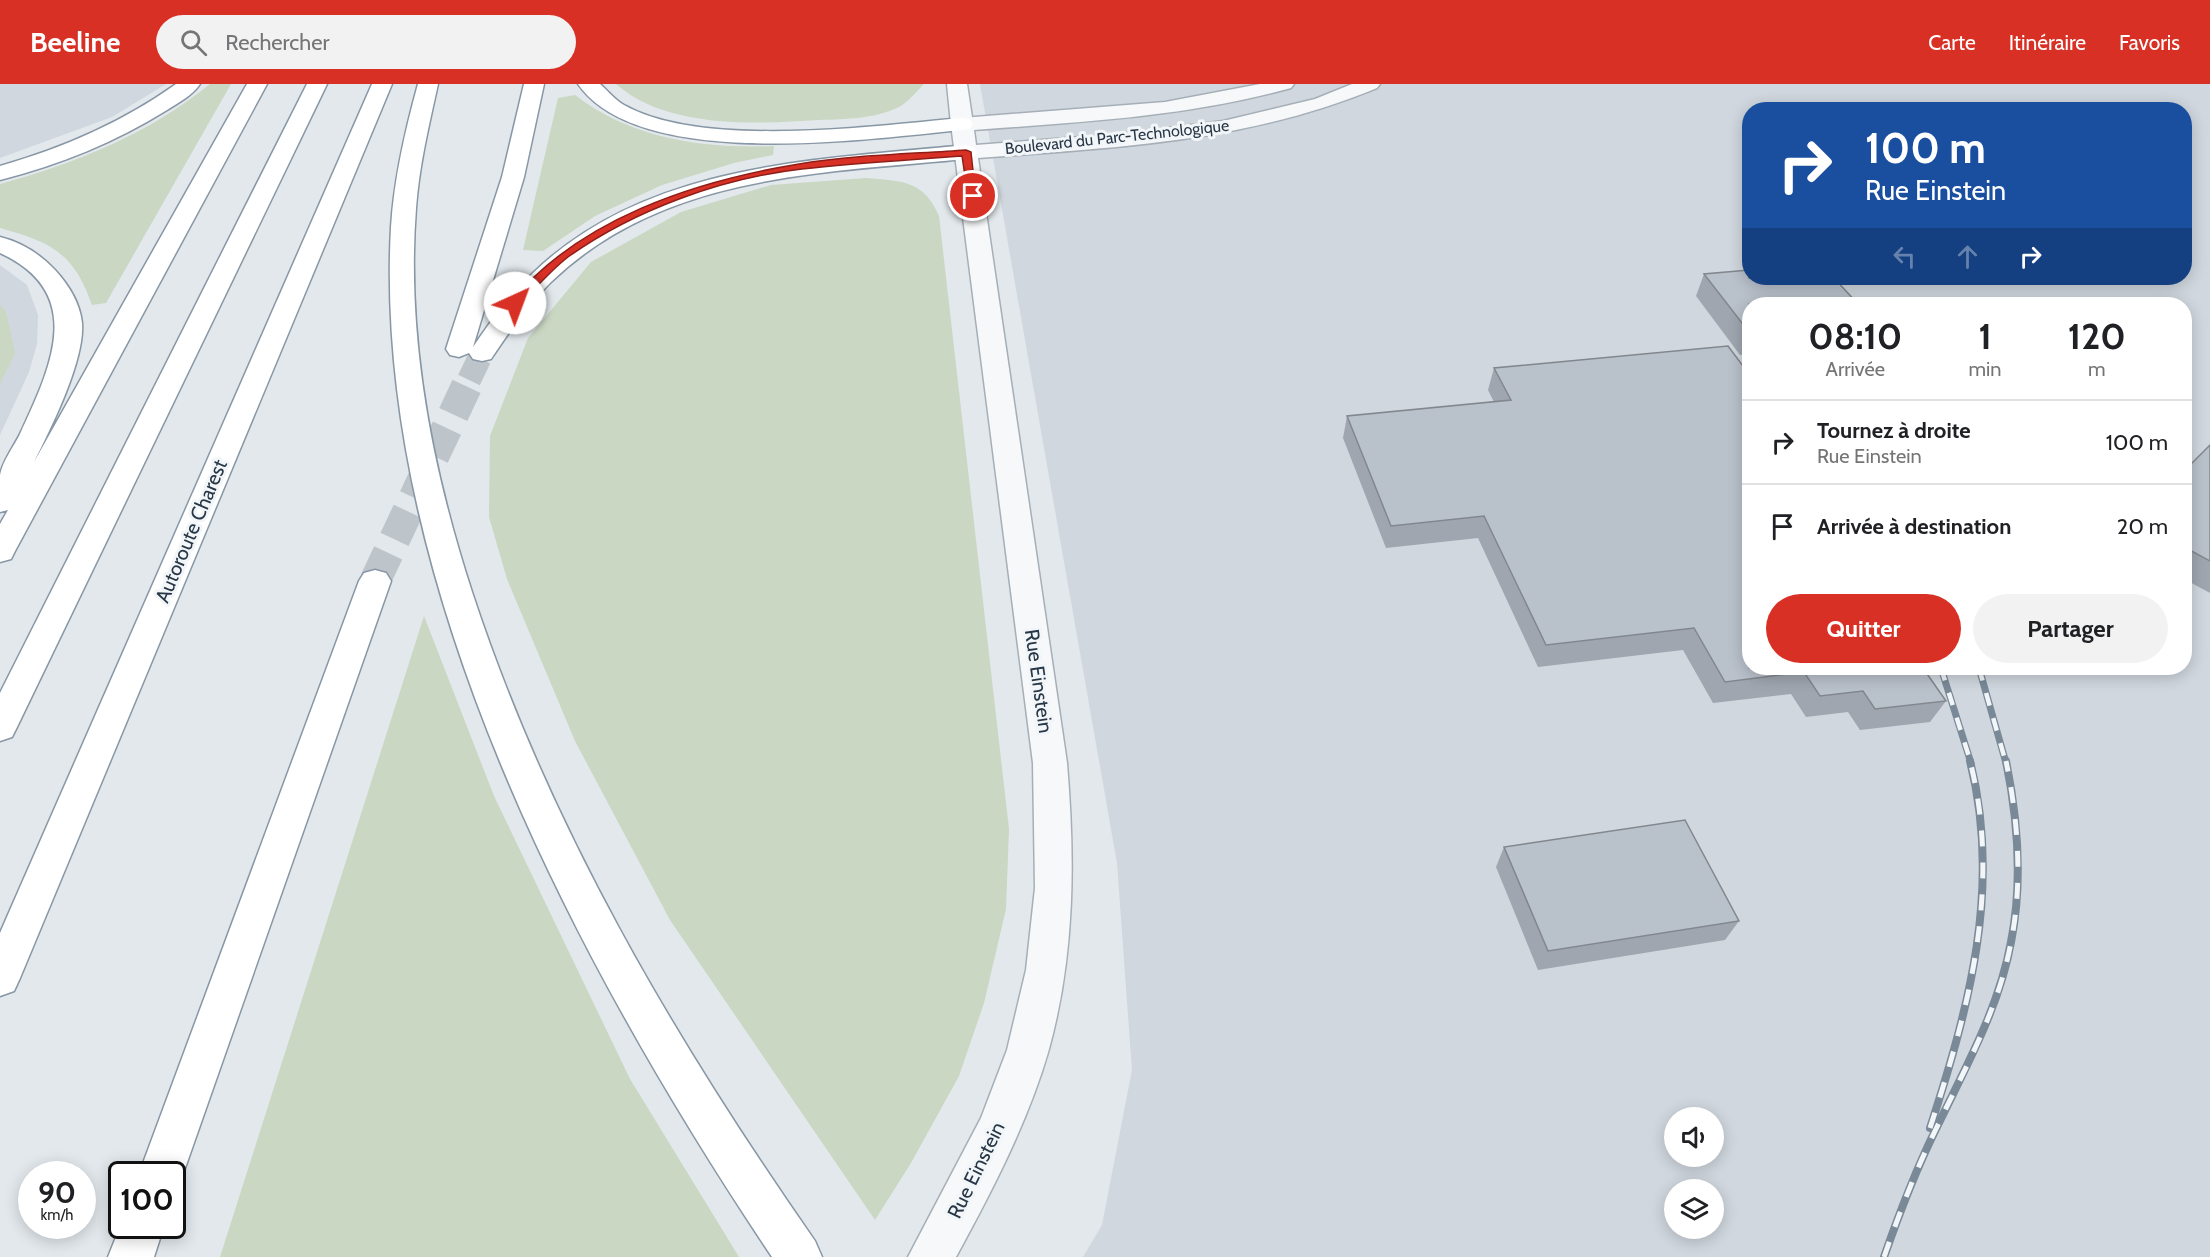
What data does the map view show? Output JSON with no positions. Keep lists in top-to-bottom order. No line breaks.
{"streets":{"highway":["Autoroute Charest"],"street":["Boulevard du Parc-Technologique","Rue Einstein"]},"crossings":[["Boulevard du Parc-Technologique","Rue Einstein"]],"page":{"header":"Beeline","search":"Rechercher","nav":["Carte","Itinéraire","Favoris"],"turn":["100 m","Rue Einstein"],"eta":["08:10","Arrivée","1","min","120","m"],"list":[{"name":"Tournez à droite","note":"Rue Einstein","value":"100 m"},{"name":"Arrivée à destination","value":"20 m"}],"buttons":["Quitter","Partager"],"speed":"90 km/h","limit":"100"}}
